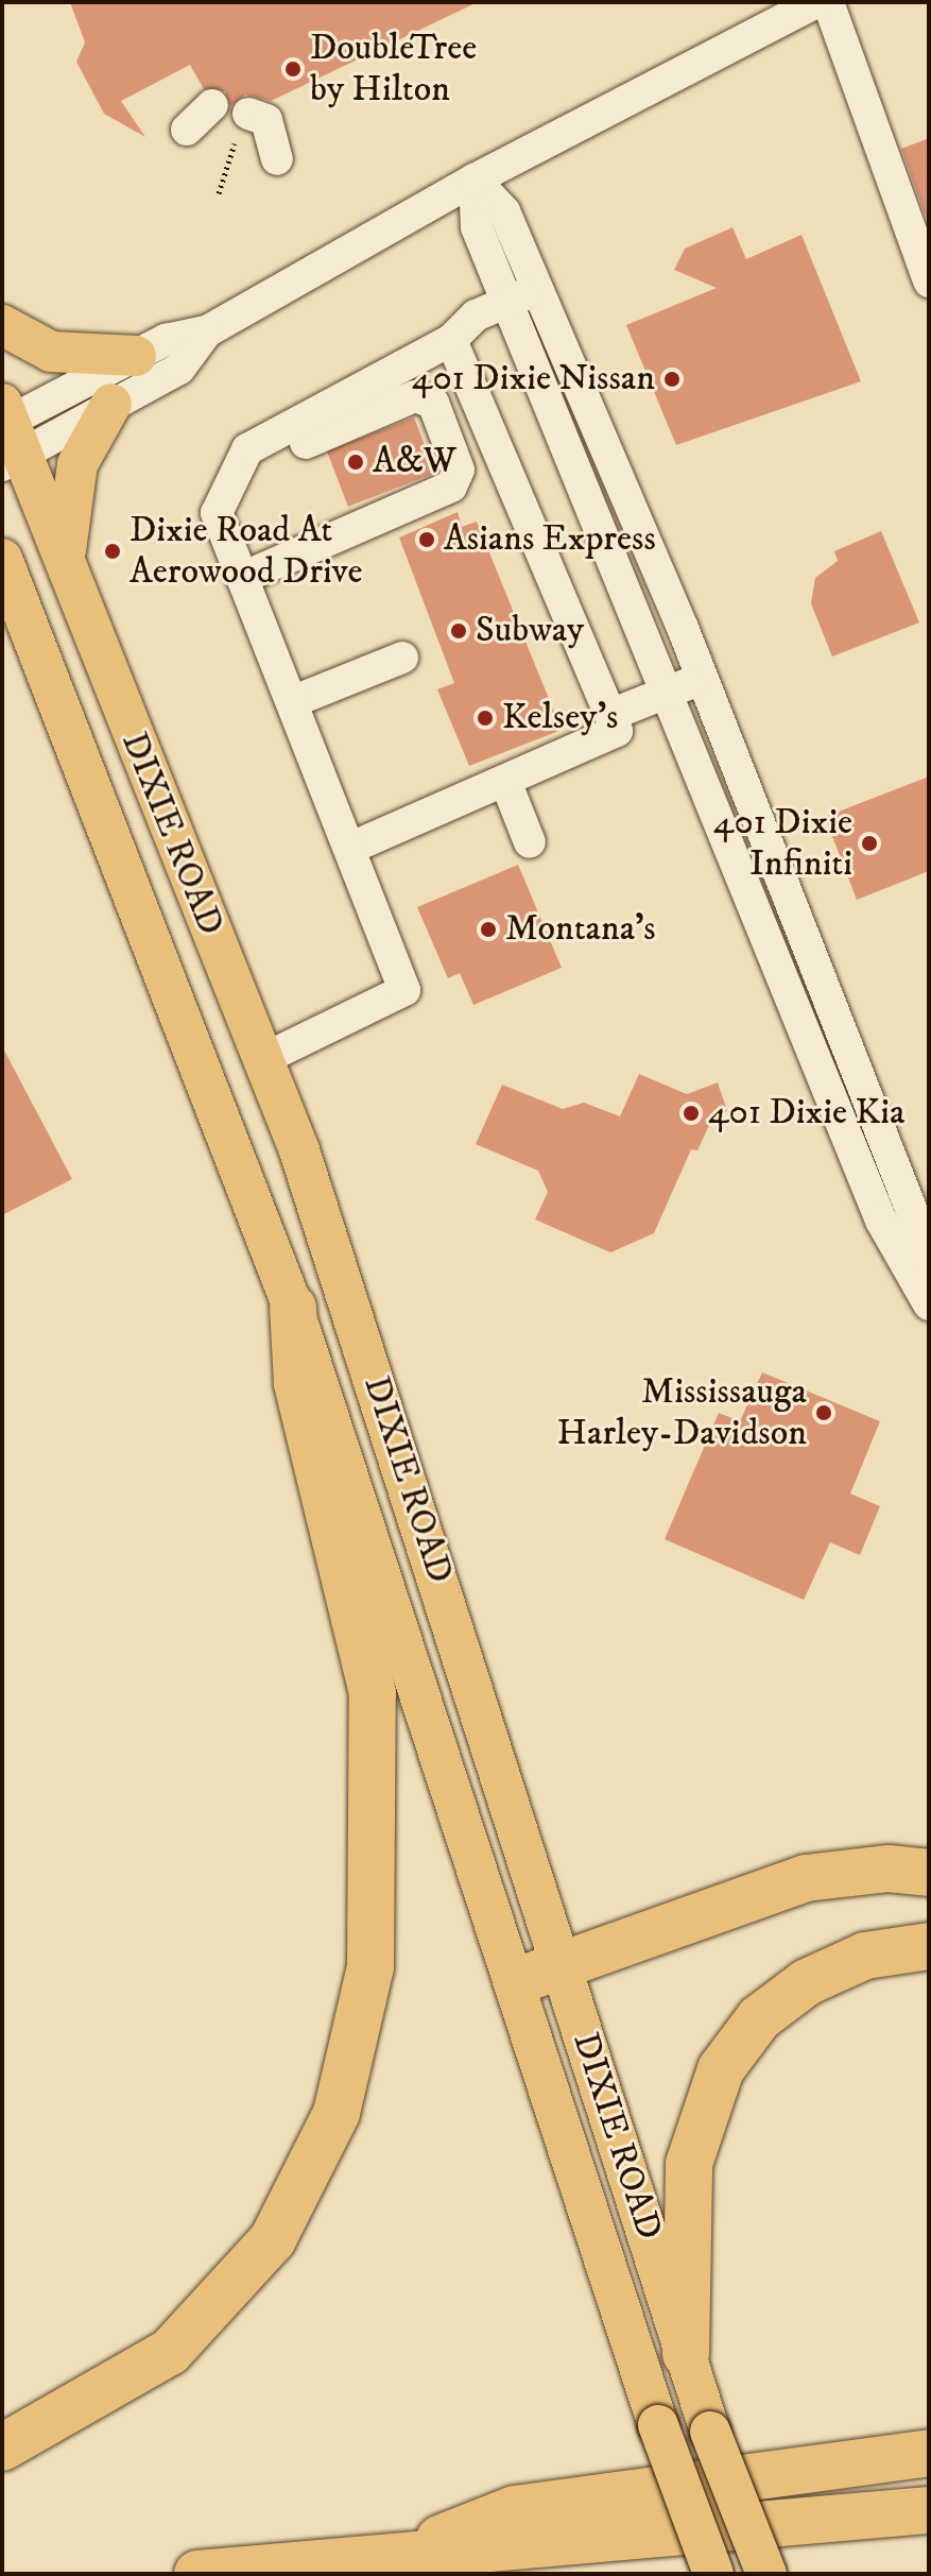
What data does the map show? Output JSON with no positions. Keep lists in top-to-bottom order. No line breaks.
{"streets":{"main road":["DIXIE ROAD"]},"places":["DoubleTree by Hilton","401 Dixie Nissan","A&W","Asians Express","Dixie Road At Aerowood Drive","Subway","Kelsey's","401 Dixie Infiniti","Montana's","401 Dixie Kia","Mississauga Harley-Davidson"]}
